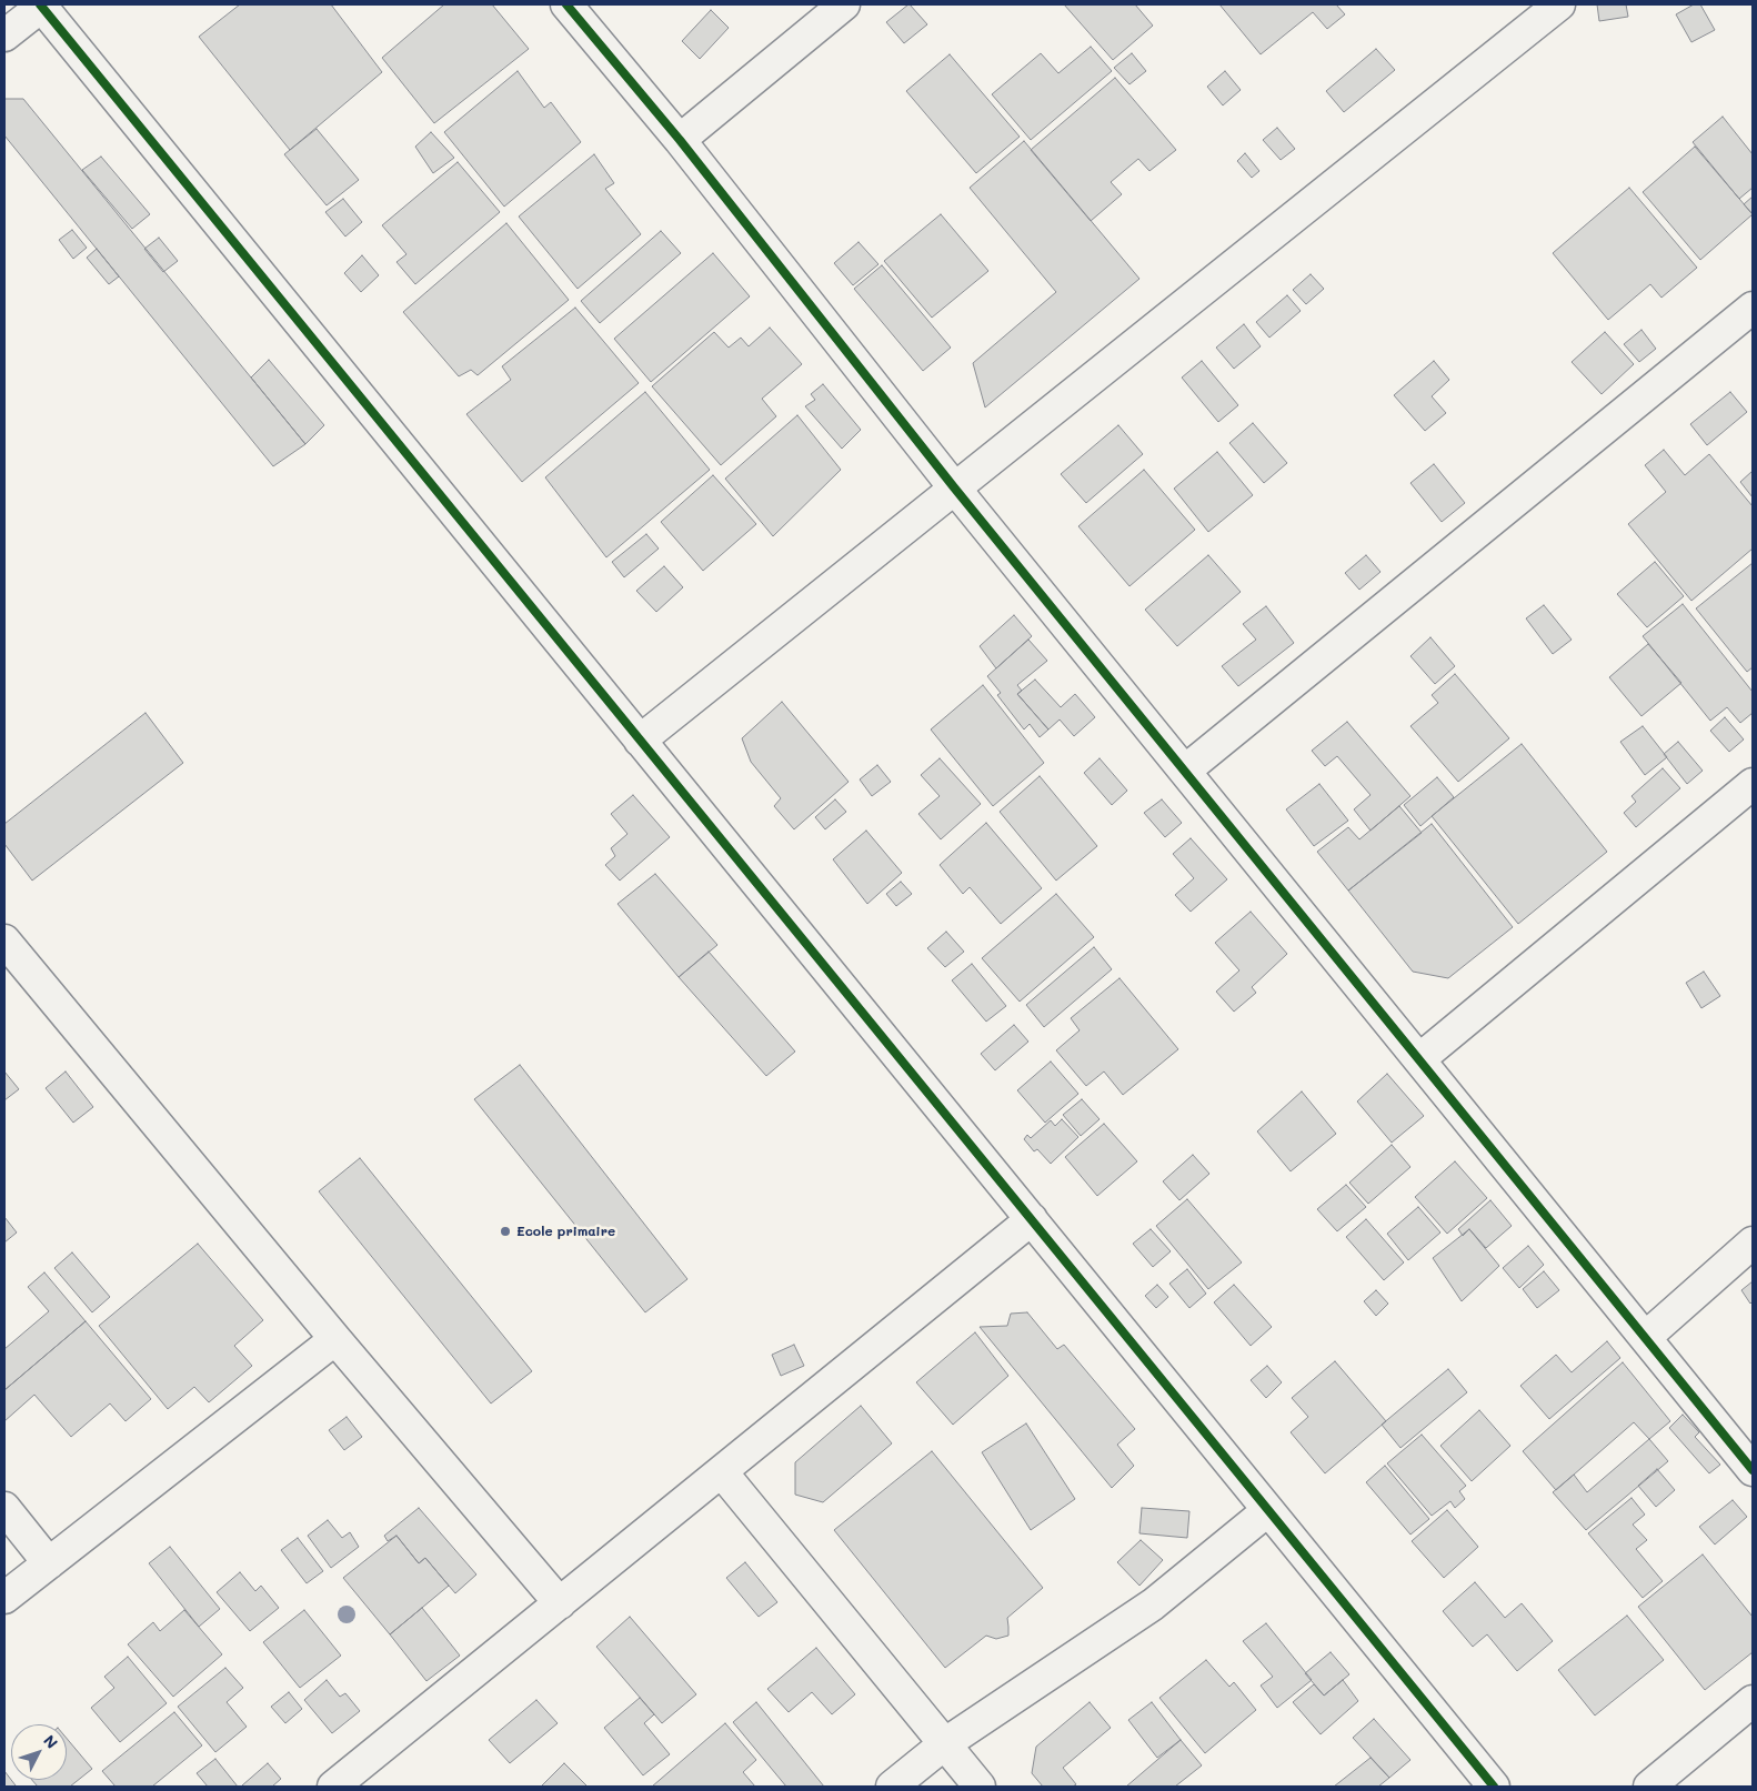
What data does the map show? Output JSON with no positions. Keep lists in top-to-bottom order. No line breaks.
{"places":["Ecole primaire"],"north":"top right"}
